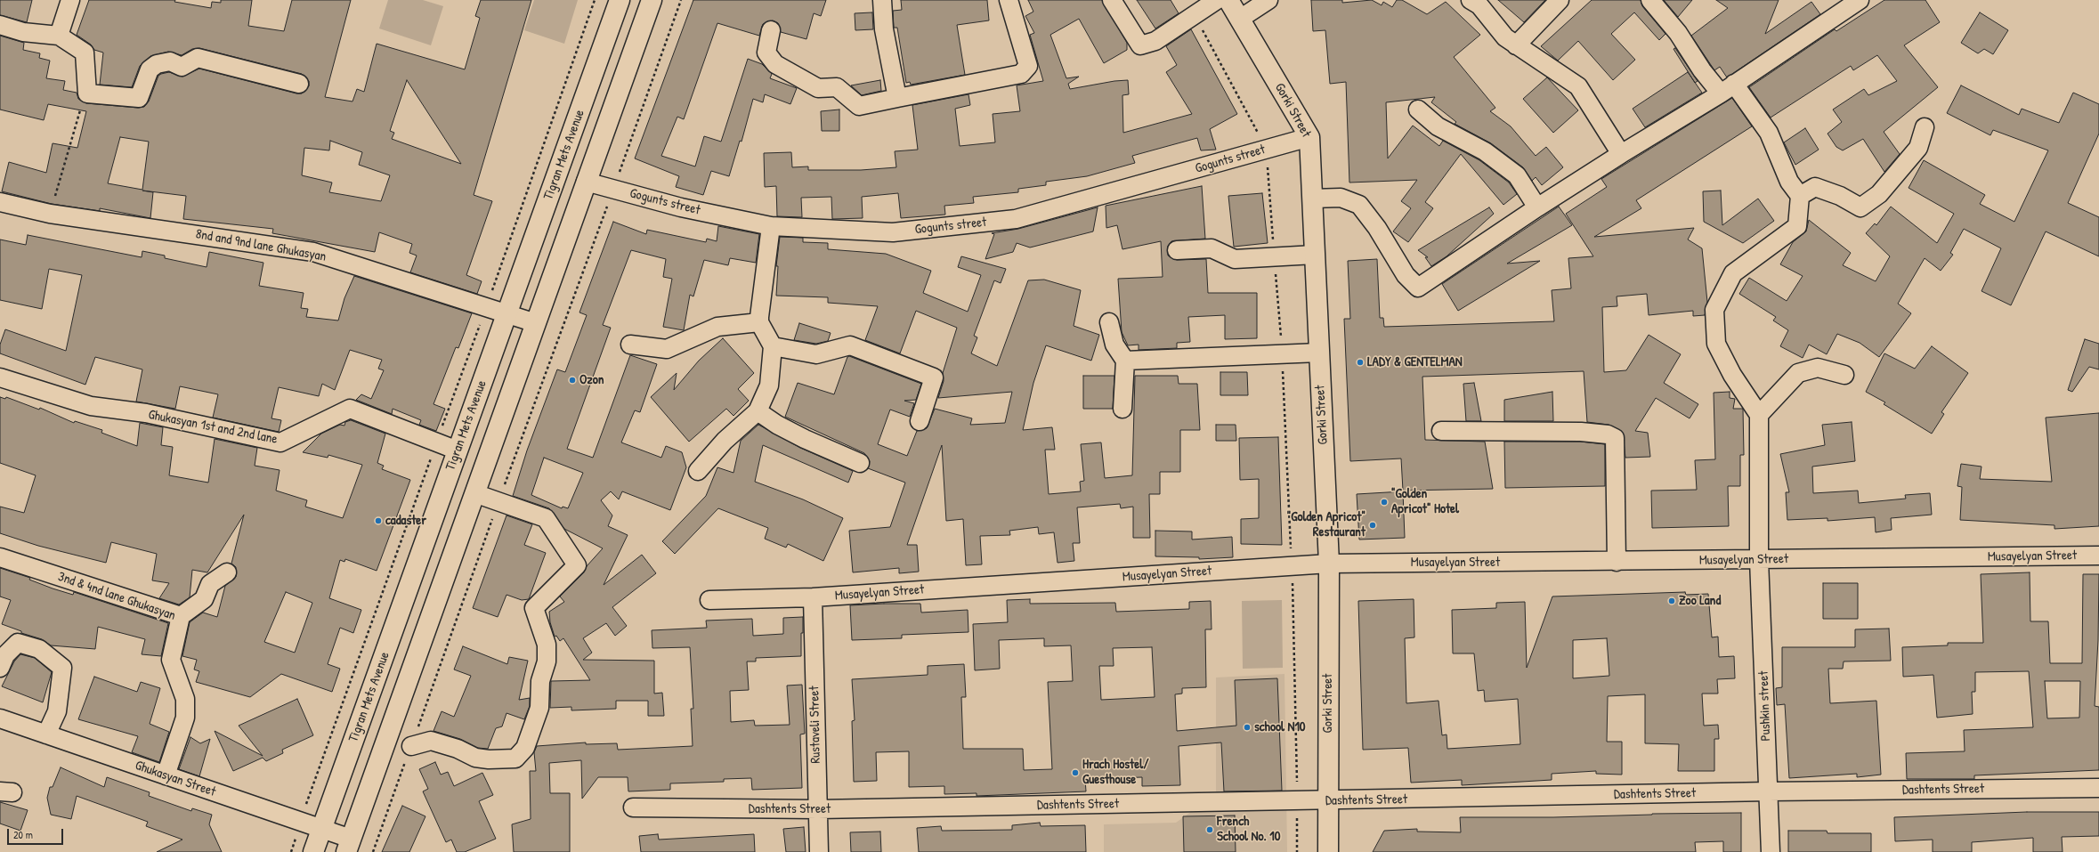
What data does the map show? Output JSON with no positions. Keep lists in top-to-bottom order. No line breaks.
{"streets":{"main road":["Gorki Street","Tigran Mets Avenue"],"street":["Gogunts street","8nd and 9nd lane Ghukasyan","Ghukasyan 1st and 2nd lane","Musayelyan Street","3nd & 4nd lane Ghukasyan","Pushkin street","Rustaveli Street","Ghukasyan Street","Dashtents Street"]},"crossings":[["Gorki Street","Gogunts street"],["Gorki Street","Musayelyan Street"],["Gorki Street","Dashtents Street"],["Tigran Mets Avenue","8nd and 9nd lane Ghukasyan"],["Tigran Mets Avenue","Ghukasyan 1st and 2nd lane"],["Tigran Mets Avenue","Ghukasyan Street"],["Musayelyan Street","Pushkin street"],["Musayelyan Street","Rustaveli Street"],["3nd & 4nd lane Ghukasyan","Ghukasyan Street"],["Pushkin street","Dashtents Street"],["Rustaveli Street","Dashtents Street"]],"places":["LADY & GENTELMAN","Ozon","\"Golden Apricot\" Hotel","cadaster","\"Golden Apricot\" Restaurant","Zoo Land","school N10","Hrach Hostel/ Guesthouse","French School No. 10"],"scale_bar":"20 m"}
